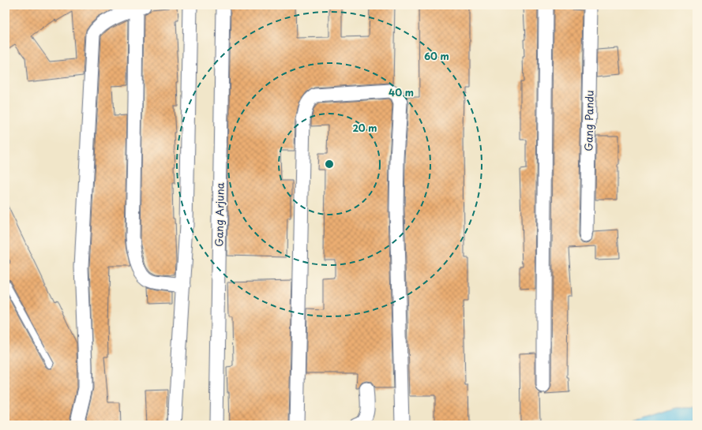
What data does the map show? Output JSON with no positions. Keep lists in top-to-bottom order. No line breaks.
{"streets":{"street":["Gang Pandu","Gang Arjuna"]},"rings":["60 m","40 m","20 m"]}
